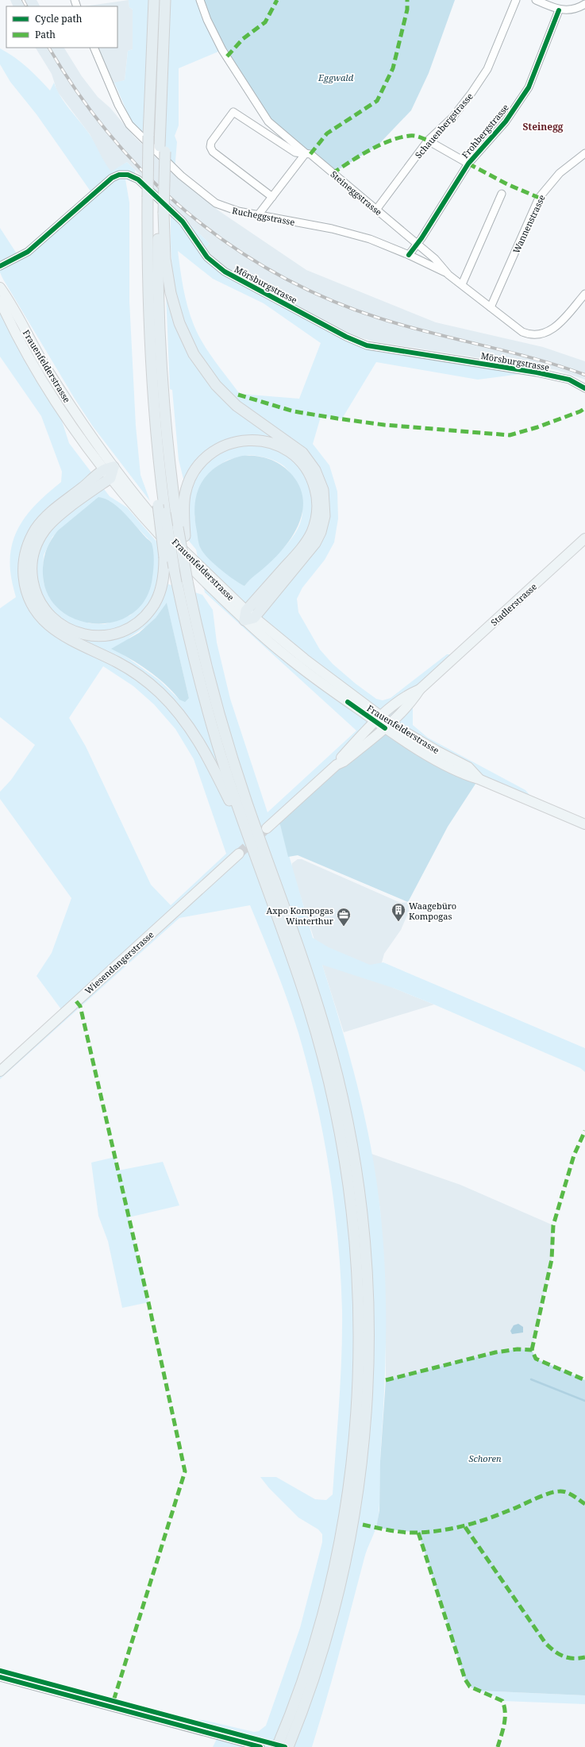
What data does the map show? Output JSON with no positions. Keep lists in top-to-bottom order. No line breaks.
{"streets":{"main road":["Frauenfelderstrasse","Stadlerstrasse","Wiesendangerstrasse"],"street":["Schauenbergstrasse","Frohbergstrasse","Steineggstrasse","Rucheggstrasse","Wannenstrasse","Mörsburgstrasse"]},"crossings":[["Schauenbergstrasse","Steineggstrasse"],["Frohbergstrasse","Steineggstrasse"],["Frohbergstrasse","Rucheggstrasse"],["Steineggstrasse","Rucheggstrasse"],["Steineggstrasse","Wannenstrasse"]],"districts":["Steinegg"],"parks":["Eggwald","Schoren"],"places":{"building":["Waagebüro Kompogas"],"office":["Axpo Kompogas Winterthur"]},"legend":["Cycle path","Path"]}
